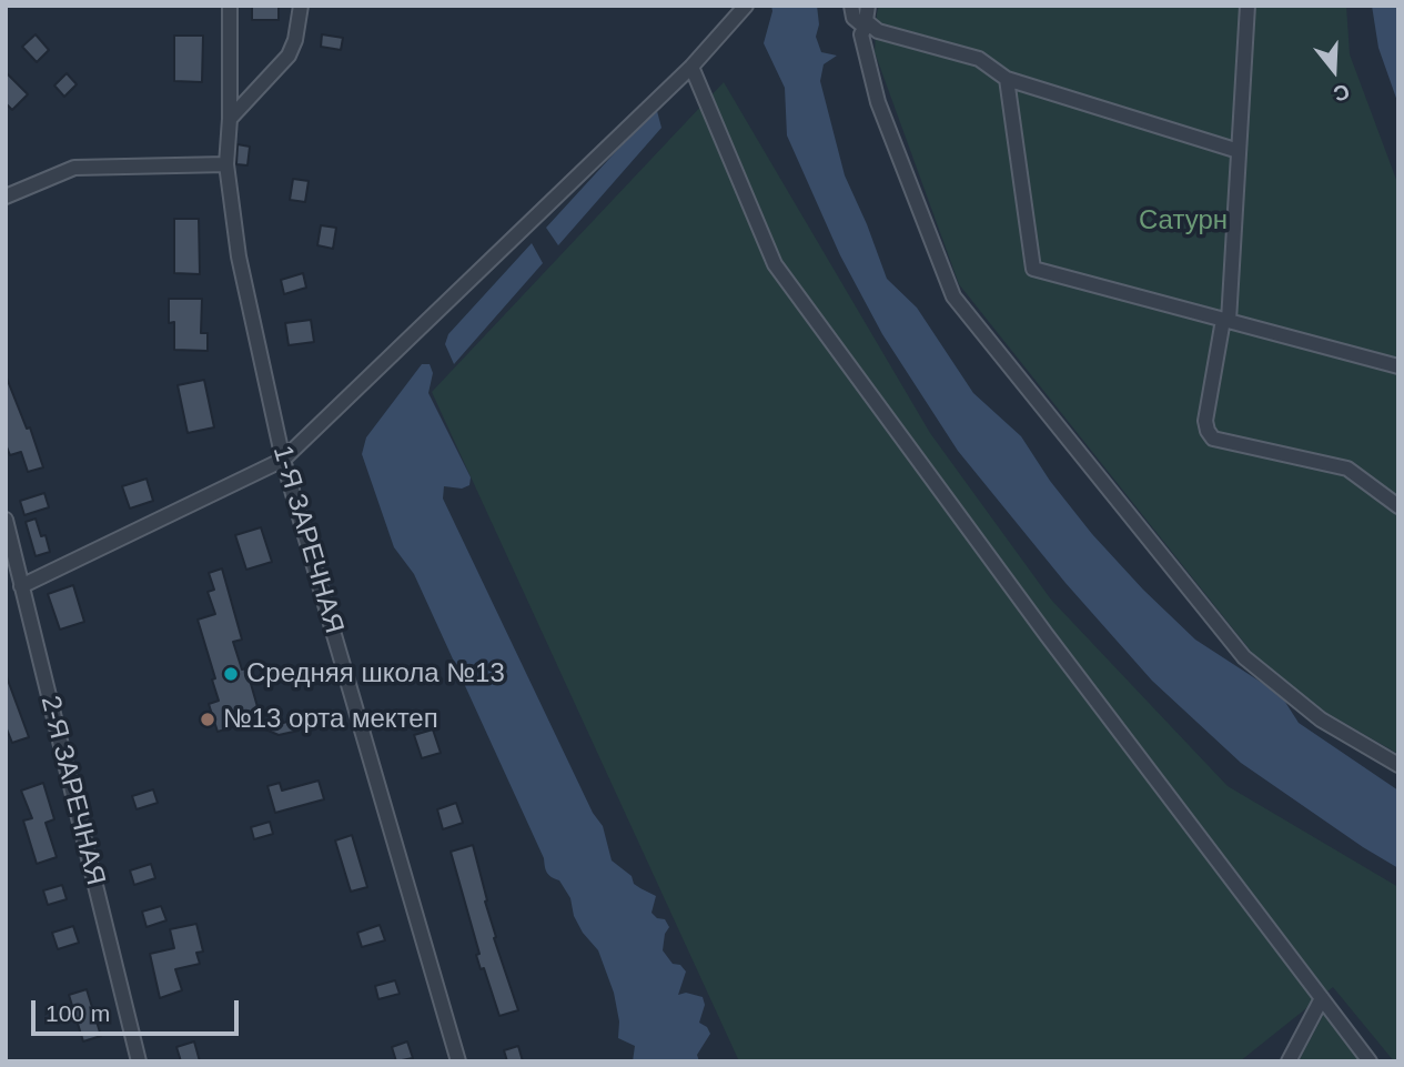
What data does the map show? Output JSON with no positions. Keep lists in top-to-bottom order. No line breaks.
{"streets":{"street":["1-Я ЗАРЕЧНАЯ","2-Я ЗАРЕЧНАЯ"]},"parks":["Сатурн"],"places":["Средняя школа №13","№13 орта мектеп"],"scale_bar":"100 m","north":"bottom"}
